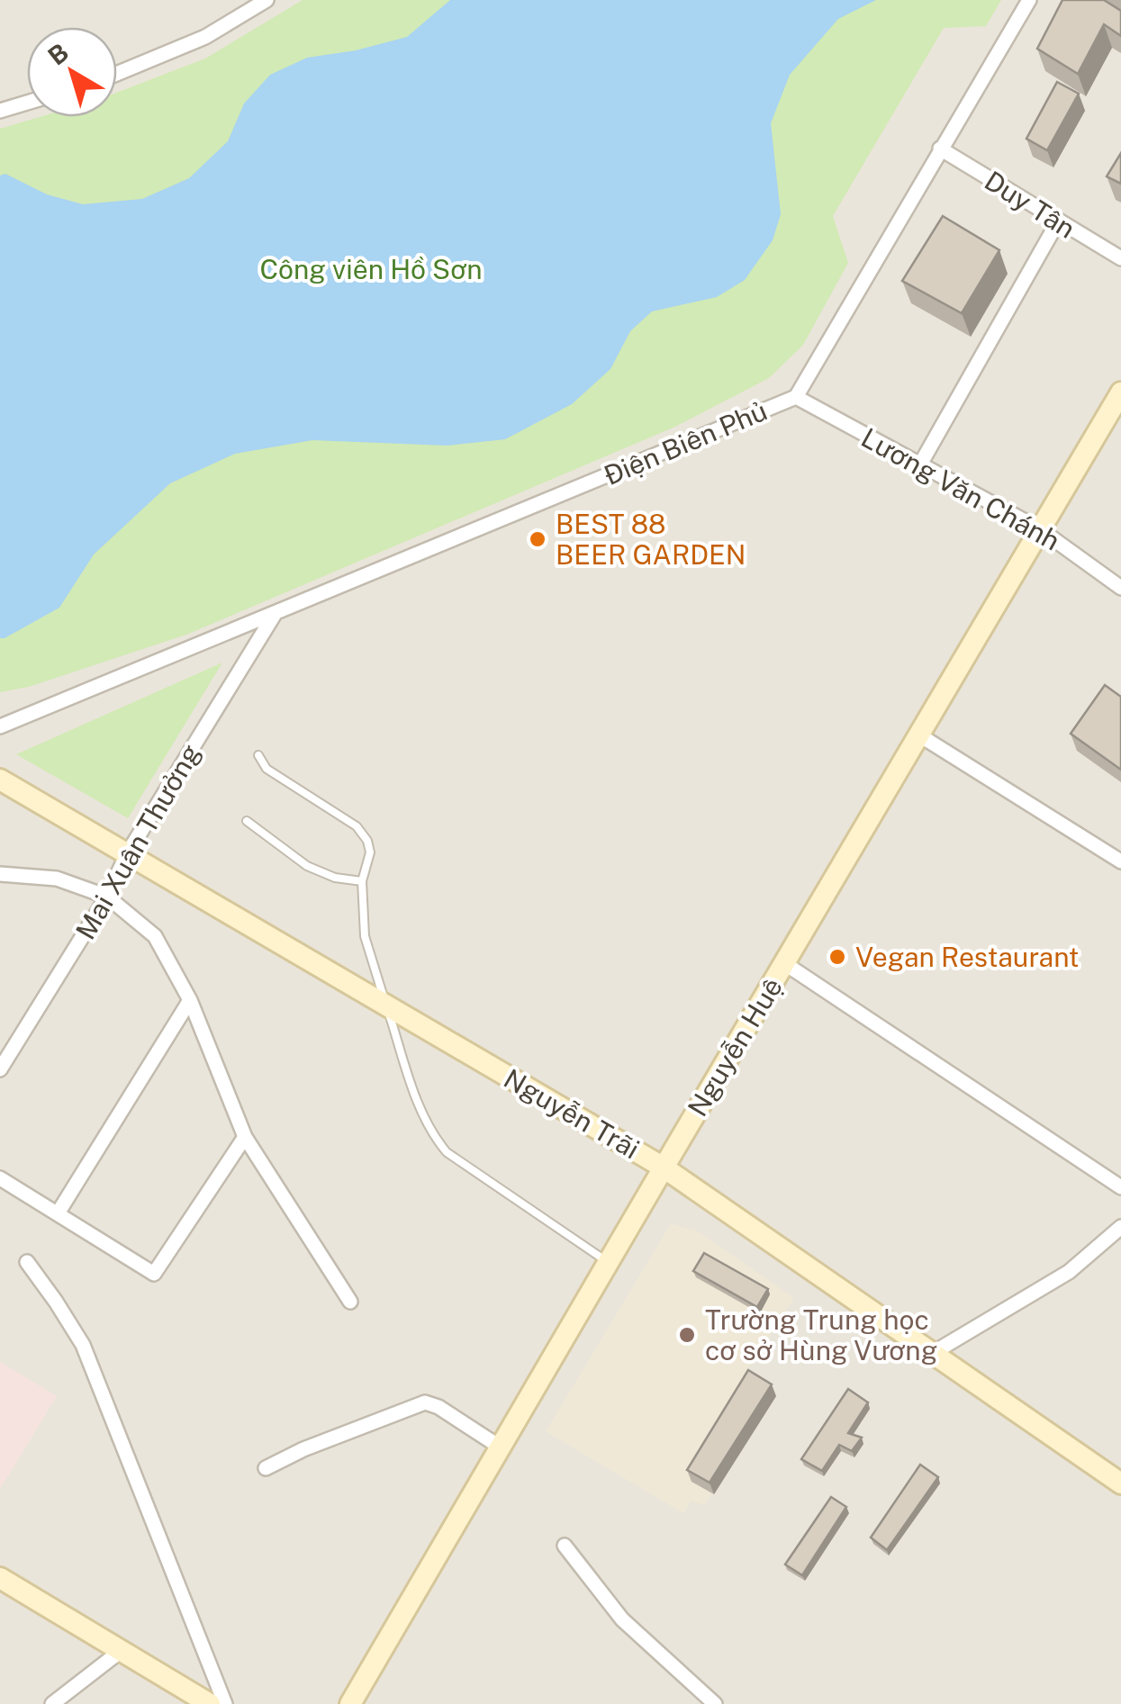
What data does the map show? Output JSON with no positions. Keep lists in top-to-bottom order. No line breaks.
{"streets":{"street":["Duy Tân","Điện Biên Phủ","Lương Văn Chánh","Mai Xuân Thưởng","Nguyễn Huệ","Nguyễn Trãi"]},"crossings":[["Duy Tân","Điện Biên Phủ"],["Điện Biên Phủ","Lương Văn Chánh"],["Điện Biên Phủ","Mai Xuân Thưởng"],["Lương Văn Chánh","Nguyễn Huệ"],["Mai Xuân Thưởng","Nguyễn Trãi"],["Nguyễn Huệ","Nguyễn Trãi"]],"parks":["Công viên Hồ Sơn"],"places":["BEST 88 BEER GARDEN","Vegan Restaurant","Trường Trung học cơ sở Hùng Vương"],"north":"top left"}
